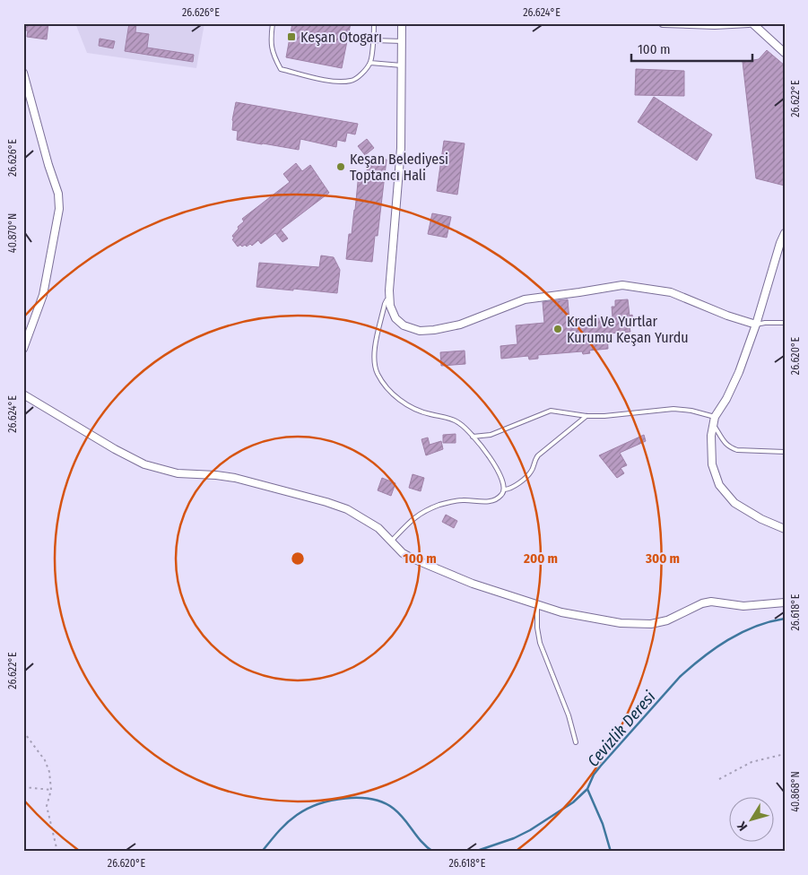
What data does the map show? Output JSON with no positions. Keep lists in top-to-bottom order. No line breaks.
{"water":["Cevizlik Deresi"],"places":{"transit":["Keşan Otogarı"],"other":["Keşan Belediyesi Toptancı Hali","Kredi Ve Yurtlar Kurumu Keşan Yurdu"]},"scale_bar":"100 m","north":"bottom left","coordinates":["26.626°E","26.624°E","26.622°E","40.870°N","26.620°E","26.618°E","40.868°N"],"rings":["100 m","200 m","300 m"]}
